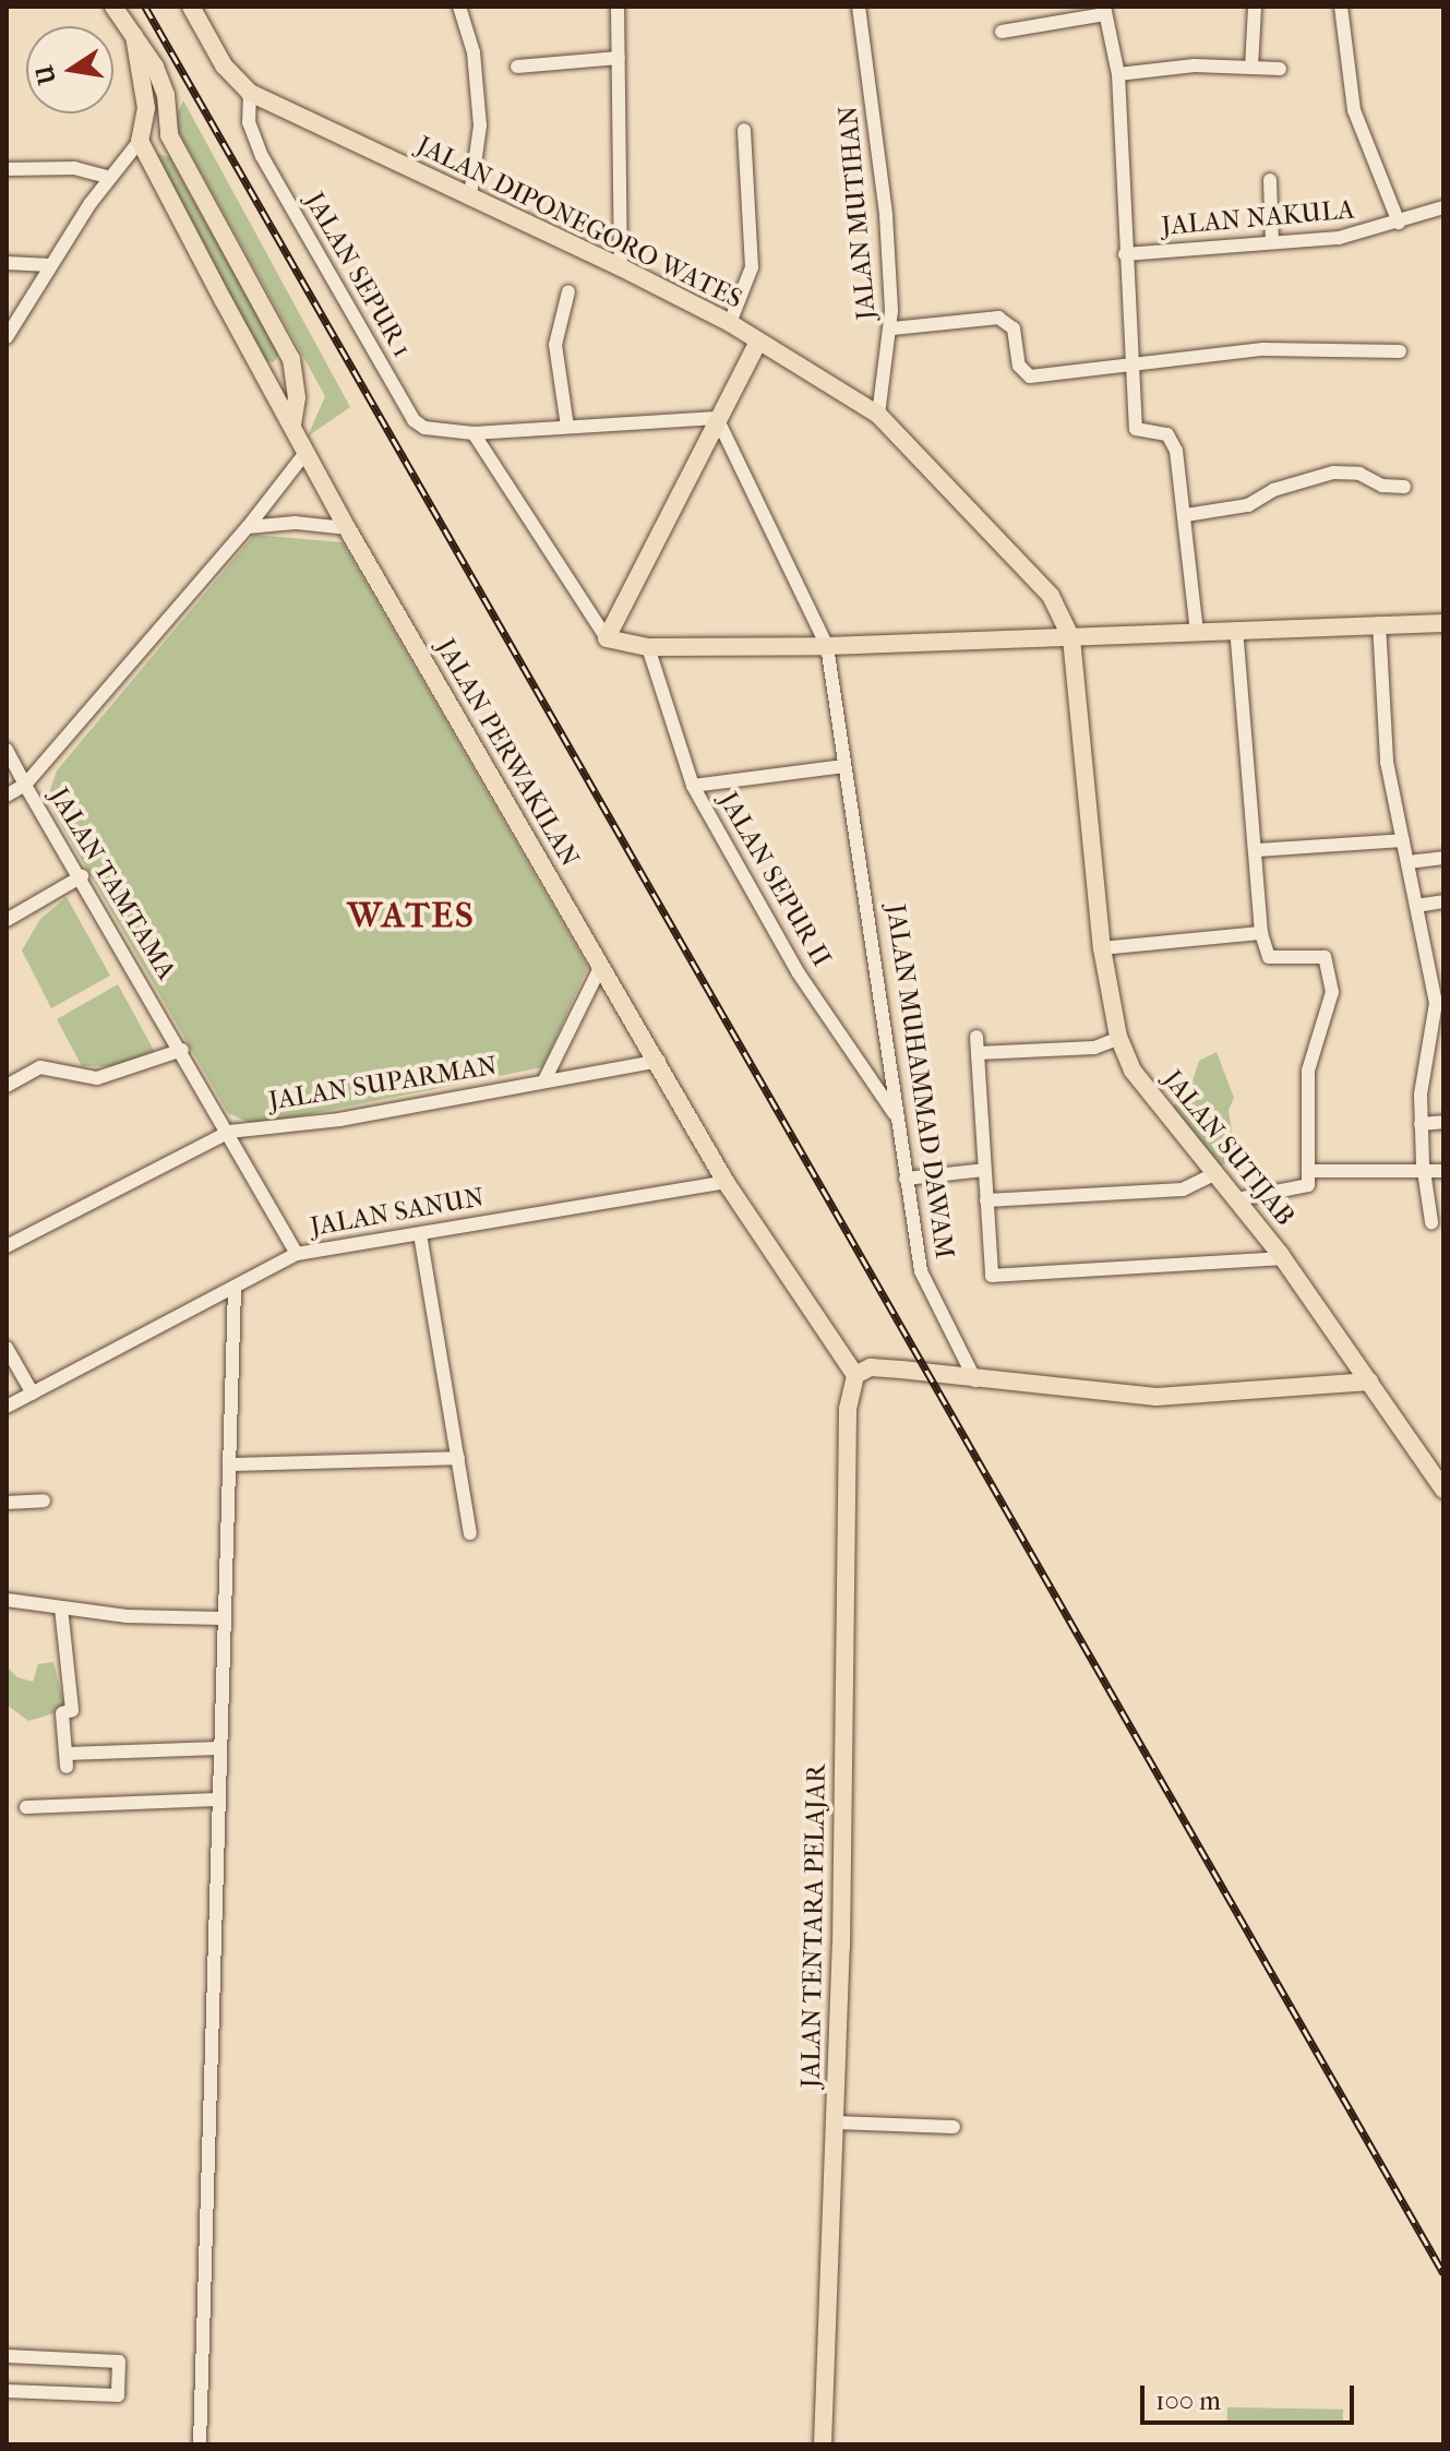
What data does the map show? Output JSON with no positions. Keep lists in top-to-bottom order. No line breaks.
{"streets":{"main road":["JALAN DIPONEGORO WATES","JALAN PERWAKILAN","JALAN SUTIJAB","JALAN TENTARA PELAJAR"],"street":["JALAN MUTIHAN","JALAN NAKULA","JALAN SEPUR 1","JALAN SEPUR II","JALAN TAMTAMA","JALAN MUHAMMAD DAWAM","JALAN SUPARMAN","JALAN SANUN"]},"crossings":[["JALAN MUTIHAN","JALAN DIPONEGORO WATES"],["JALAN DIPONEGORO WATES","JALAN SEPUR 1"],["JALAN DIPONEGORO WATES","JALAN SUTIJAB"],["JALAN SEPUR 1","JALAN MUHAMMAD DAWAM"],["JALAN PERWAKILAN","JALAN TAMTAMA"],["JALAN PERWAKILAN","JALAN SUPARMAN"],["JALAN PERWAKILAN","JALAN SANUN"],["JALAN PERWAKILAN","JALAN TENTARA PELAJAR"],["JALAN SEPUR II","JALAN MUHAMMAD DAWAM"],["JALAN TAMTAMA","JALAN SUPARMAN"],["JALAN TAMTAMA","JALAN SANUN"]],"districts":["WATES"],"scale_bar":"100 m","north":"left"}
